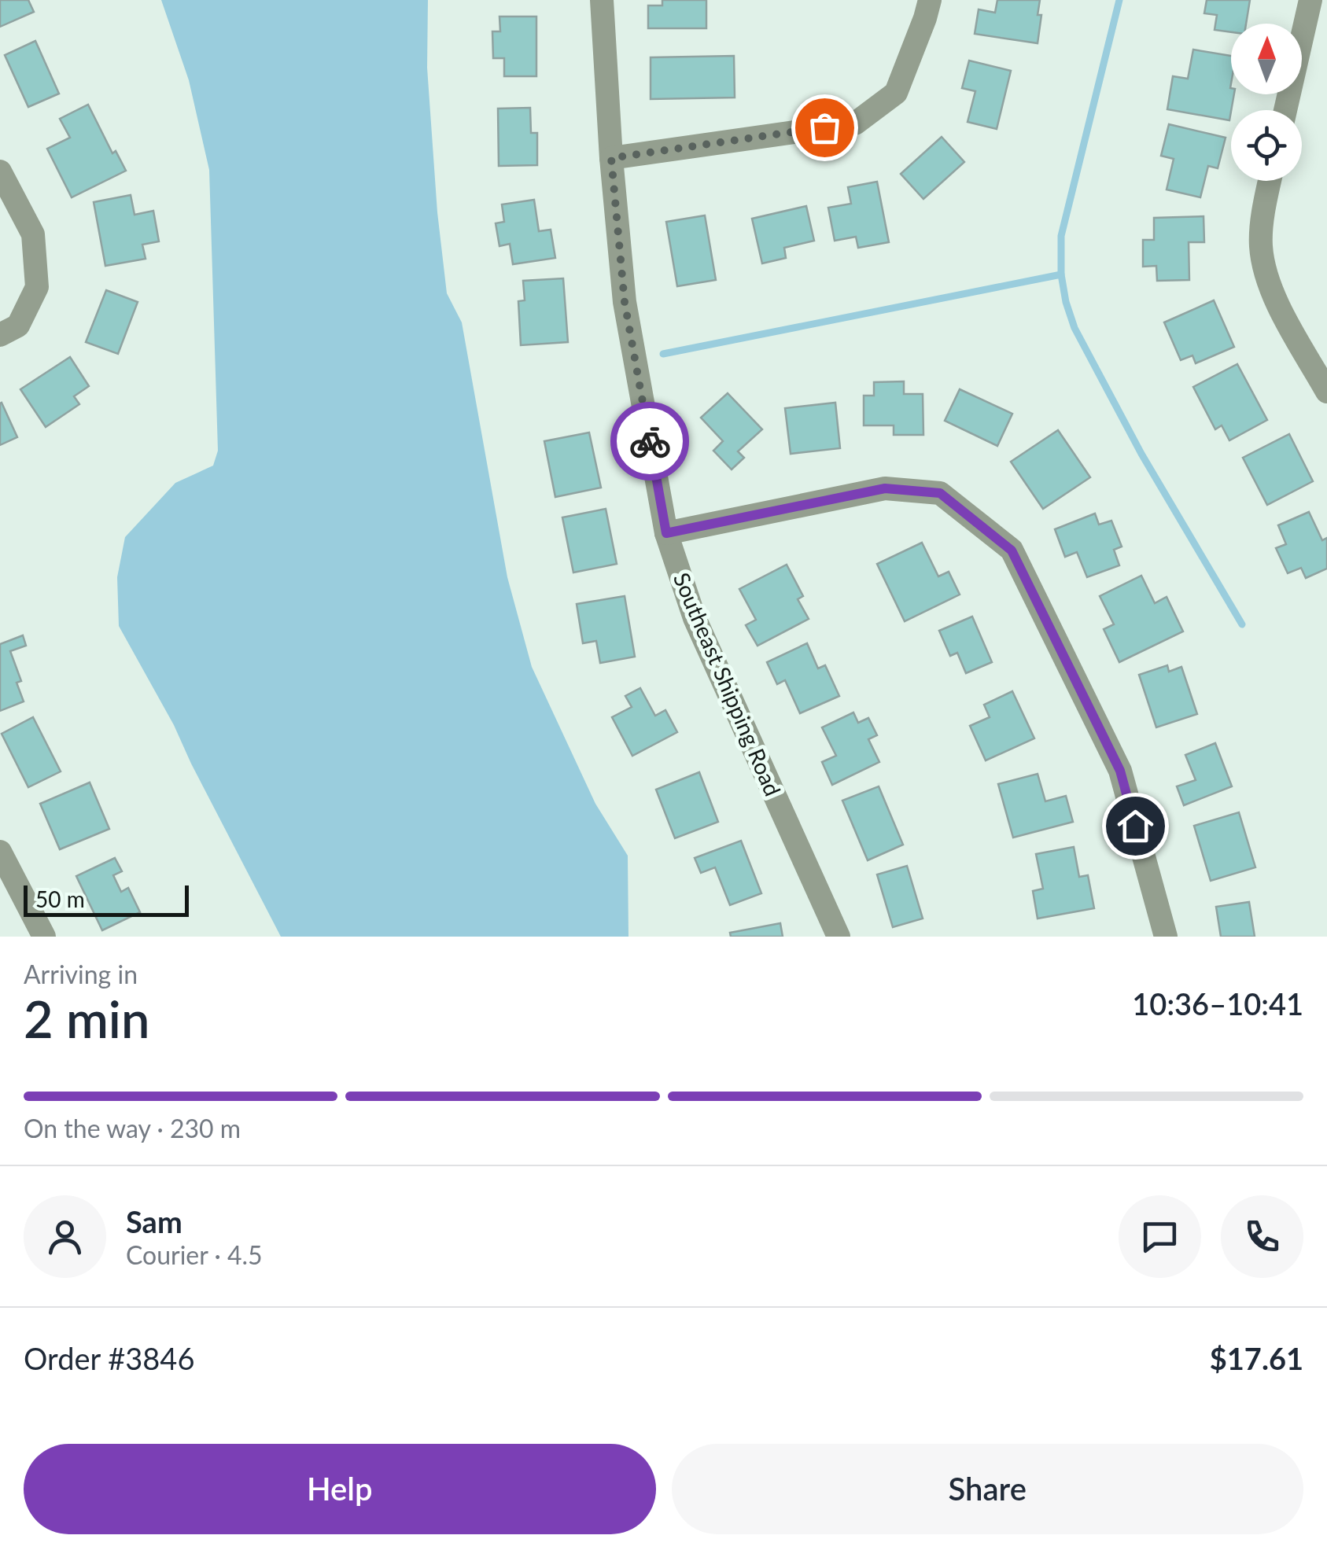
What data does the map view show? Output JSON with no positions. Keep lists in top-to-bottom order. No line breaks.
{"streets":{"street":["Southeast Shipping Road"]},"scale_bar":"50 m","north":"top","page":{"scale":"50 m","heading":["2 min","Arriving in","10:36–10:41"],"panel":["Sam","Courier · 4.5","Order #3846","$17.61"],"bar":"On the way · 230 m","buttons":["Help","Share"]}}
